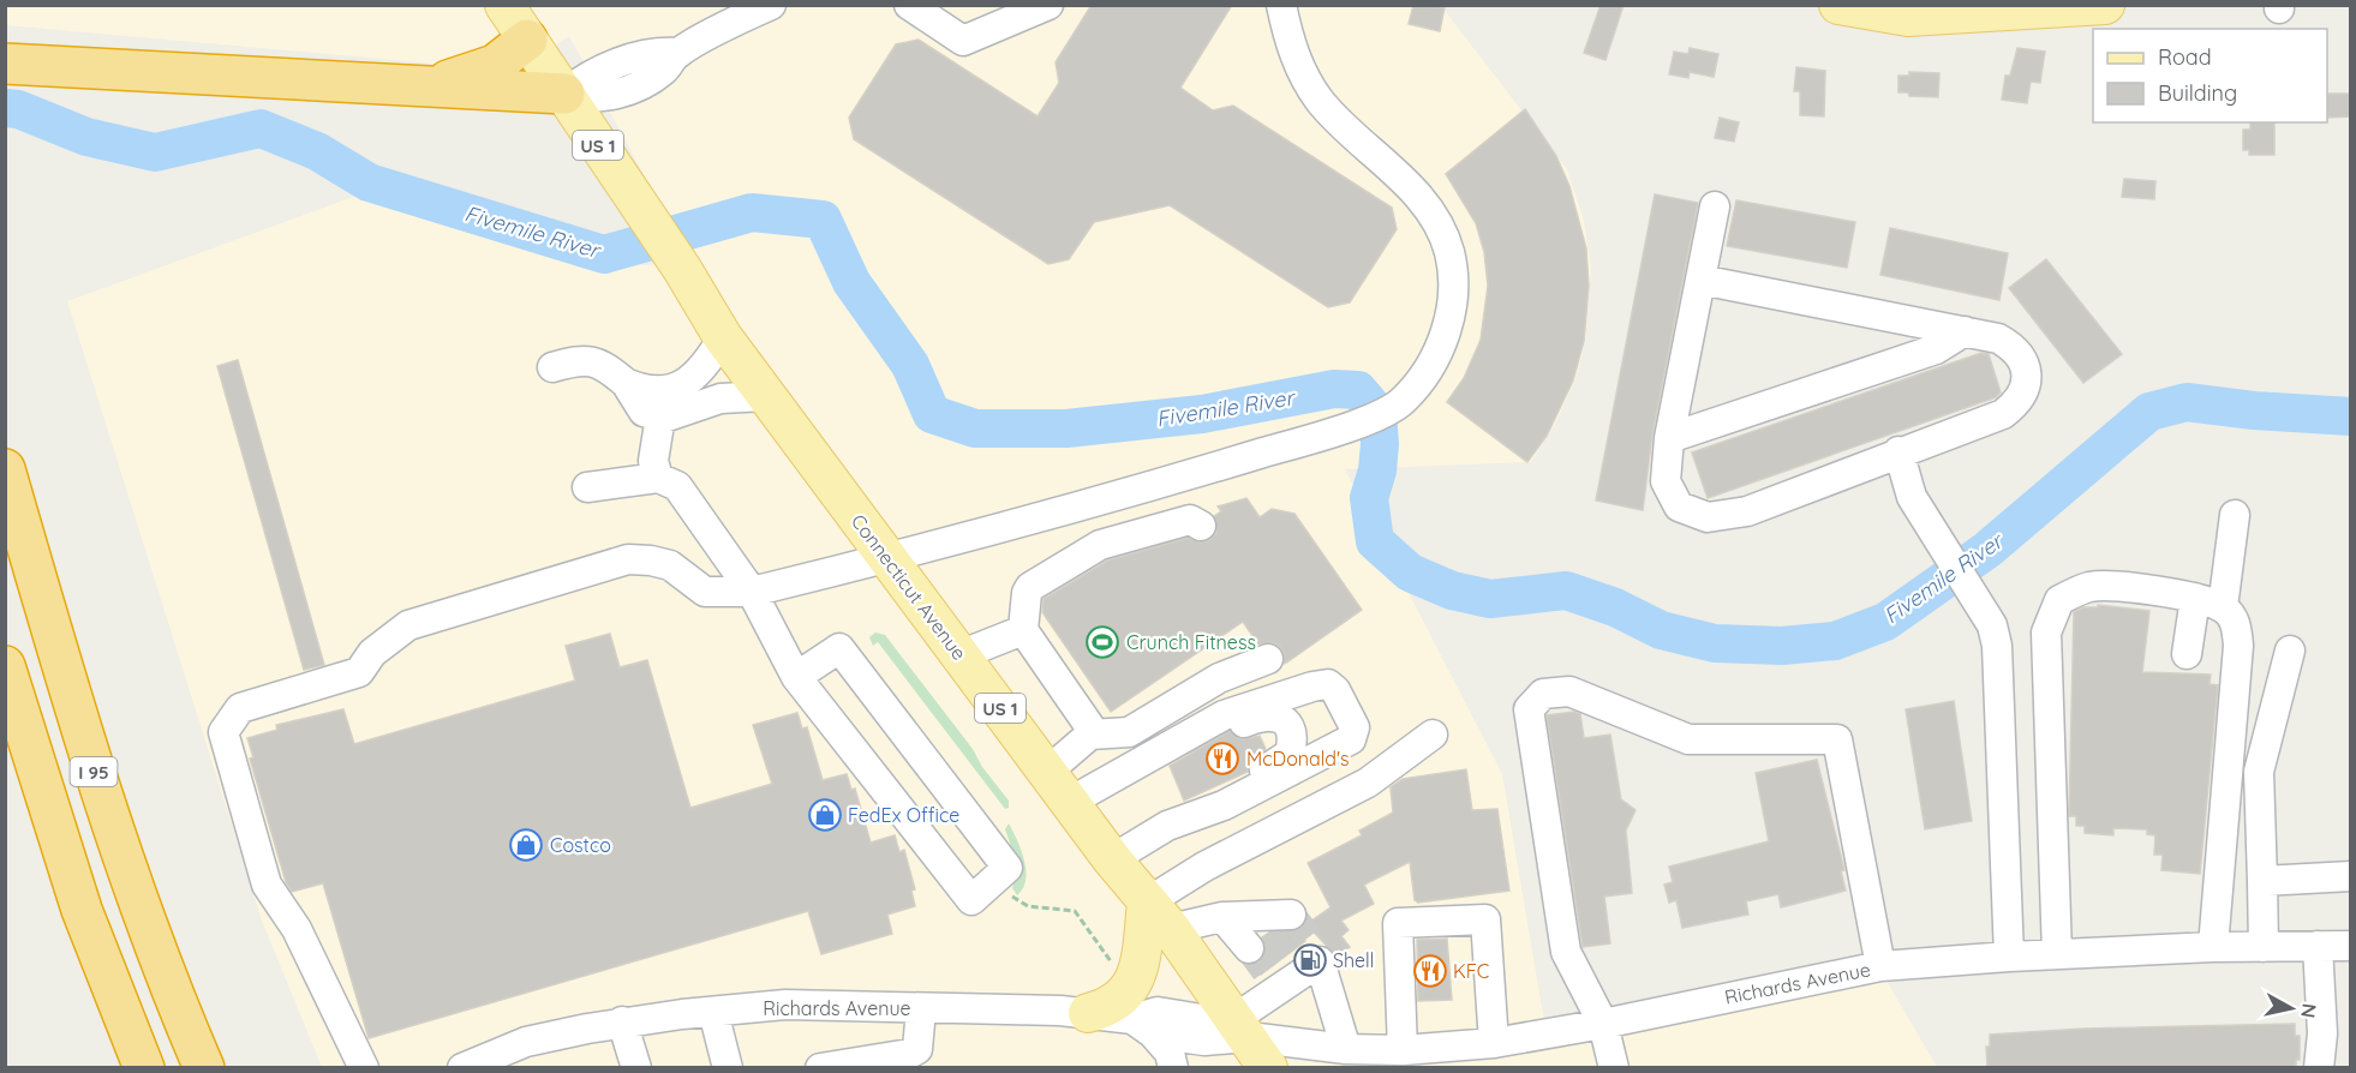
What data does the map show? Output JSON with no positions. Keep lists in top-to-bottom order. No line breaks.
{"streets":{"highway":["I 95"],"main road":["US 1","Connecticut Avenue"],"street":["Richards Avenue"]},"crossings":[["US 1","Connecticut Avenue"],["Connecticut Avenue","Richards Avenue"]],"water":["Fivemile River"],"places":{"sports":["Crunch Fitness"],"restaurant":["McDonald's","KFC"],"shop":["FedEx Office","Costco"],"fuel station":["Shell"]},"legend":["Road","Building"],"north":"right"}
